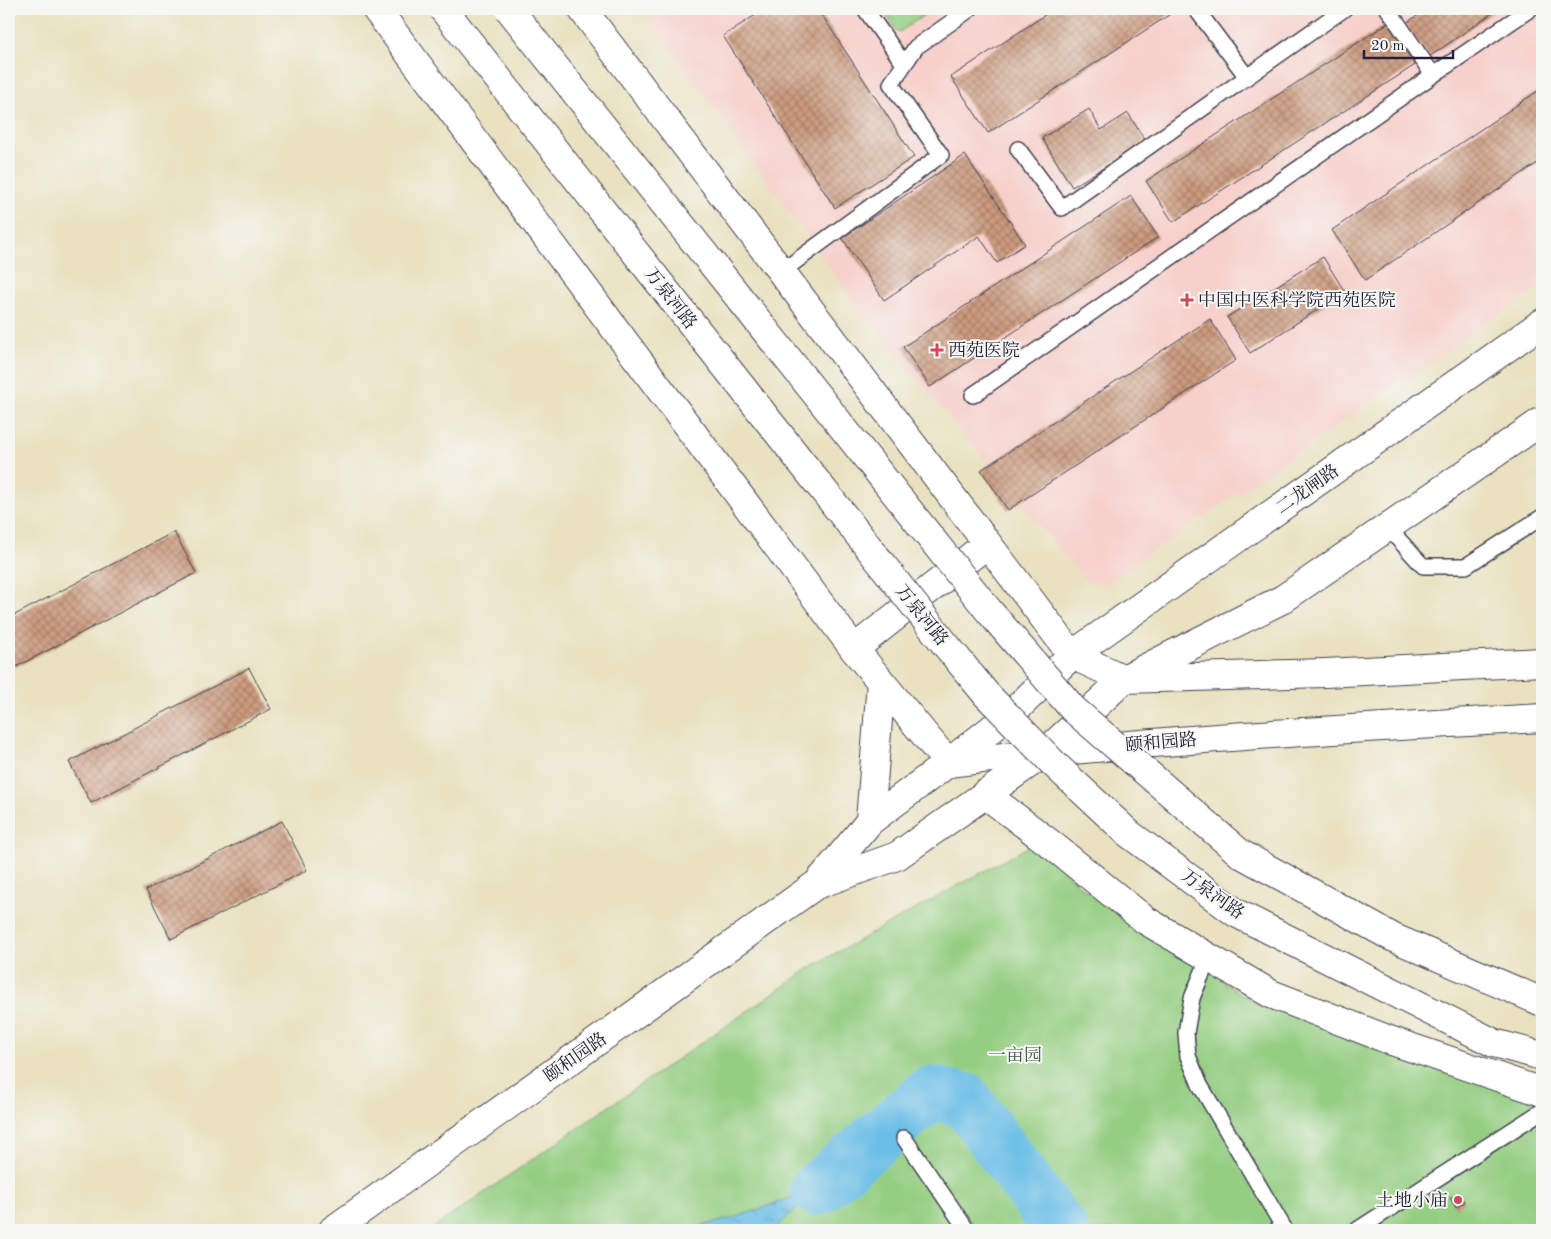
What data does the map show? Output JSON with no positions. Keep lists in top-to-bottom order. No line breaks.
{"streets":{"main road":["万泉河路","二龙闸路","颐和园路"]},"crossings":[["二龙闸路","颐和园路"]],"parks":["一亩园"],"places":{"health":["中国中医科学院西苑医院","西苑医院"],"other":["土地小庙"]},"scale_bar":"20 m"}
